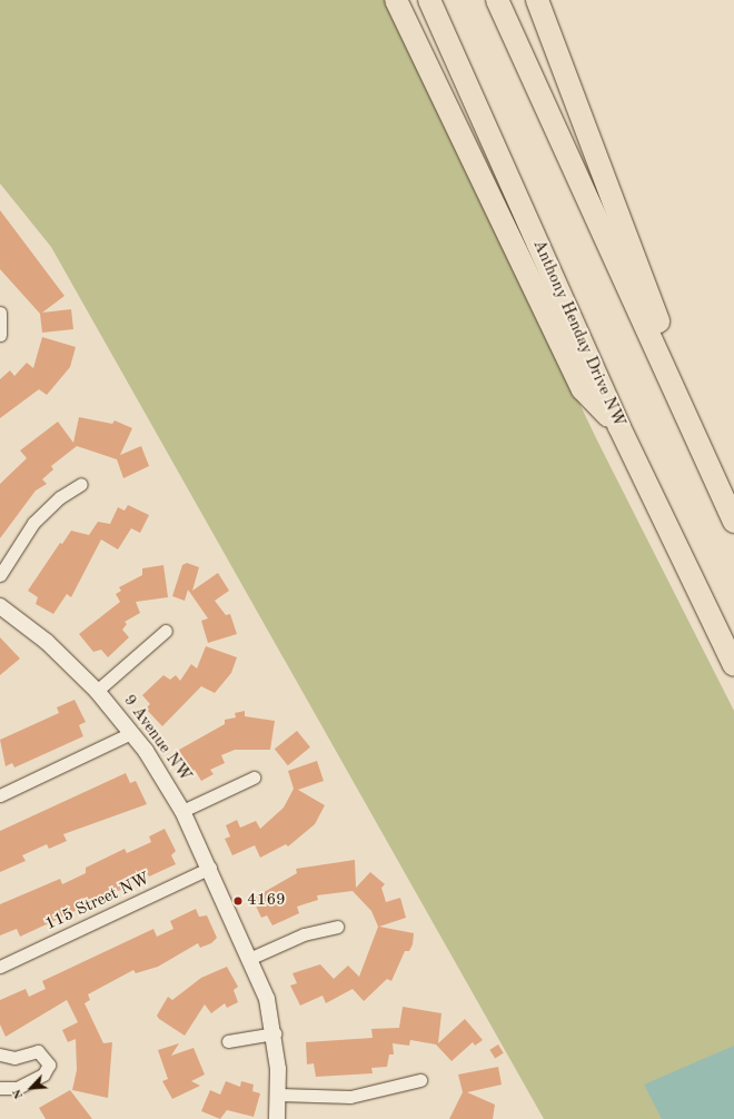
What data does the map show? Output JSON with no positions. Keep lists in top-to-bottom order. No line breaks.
{"streets":{"highway":["Anthony Henday Drive NW"],"street":["9 Avenue NW","115 Street NW"]},"crossings":[["9 Avenue NW","115 Street NW"]],"places":["4169"],"north":"bottom left"}
